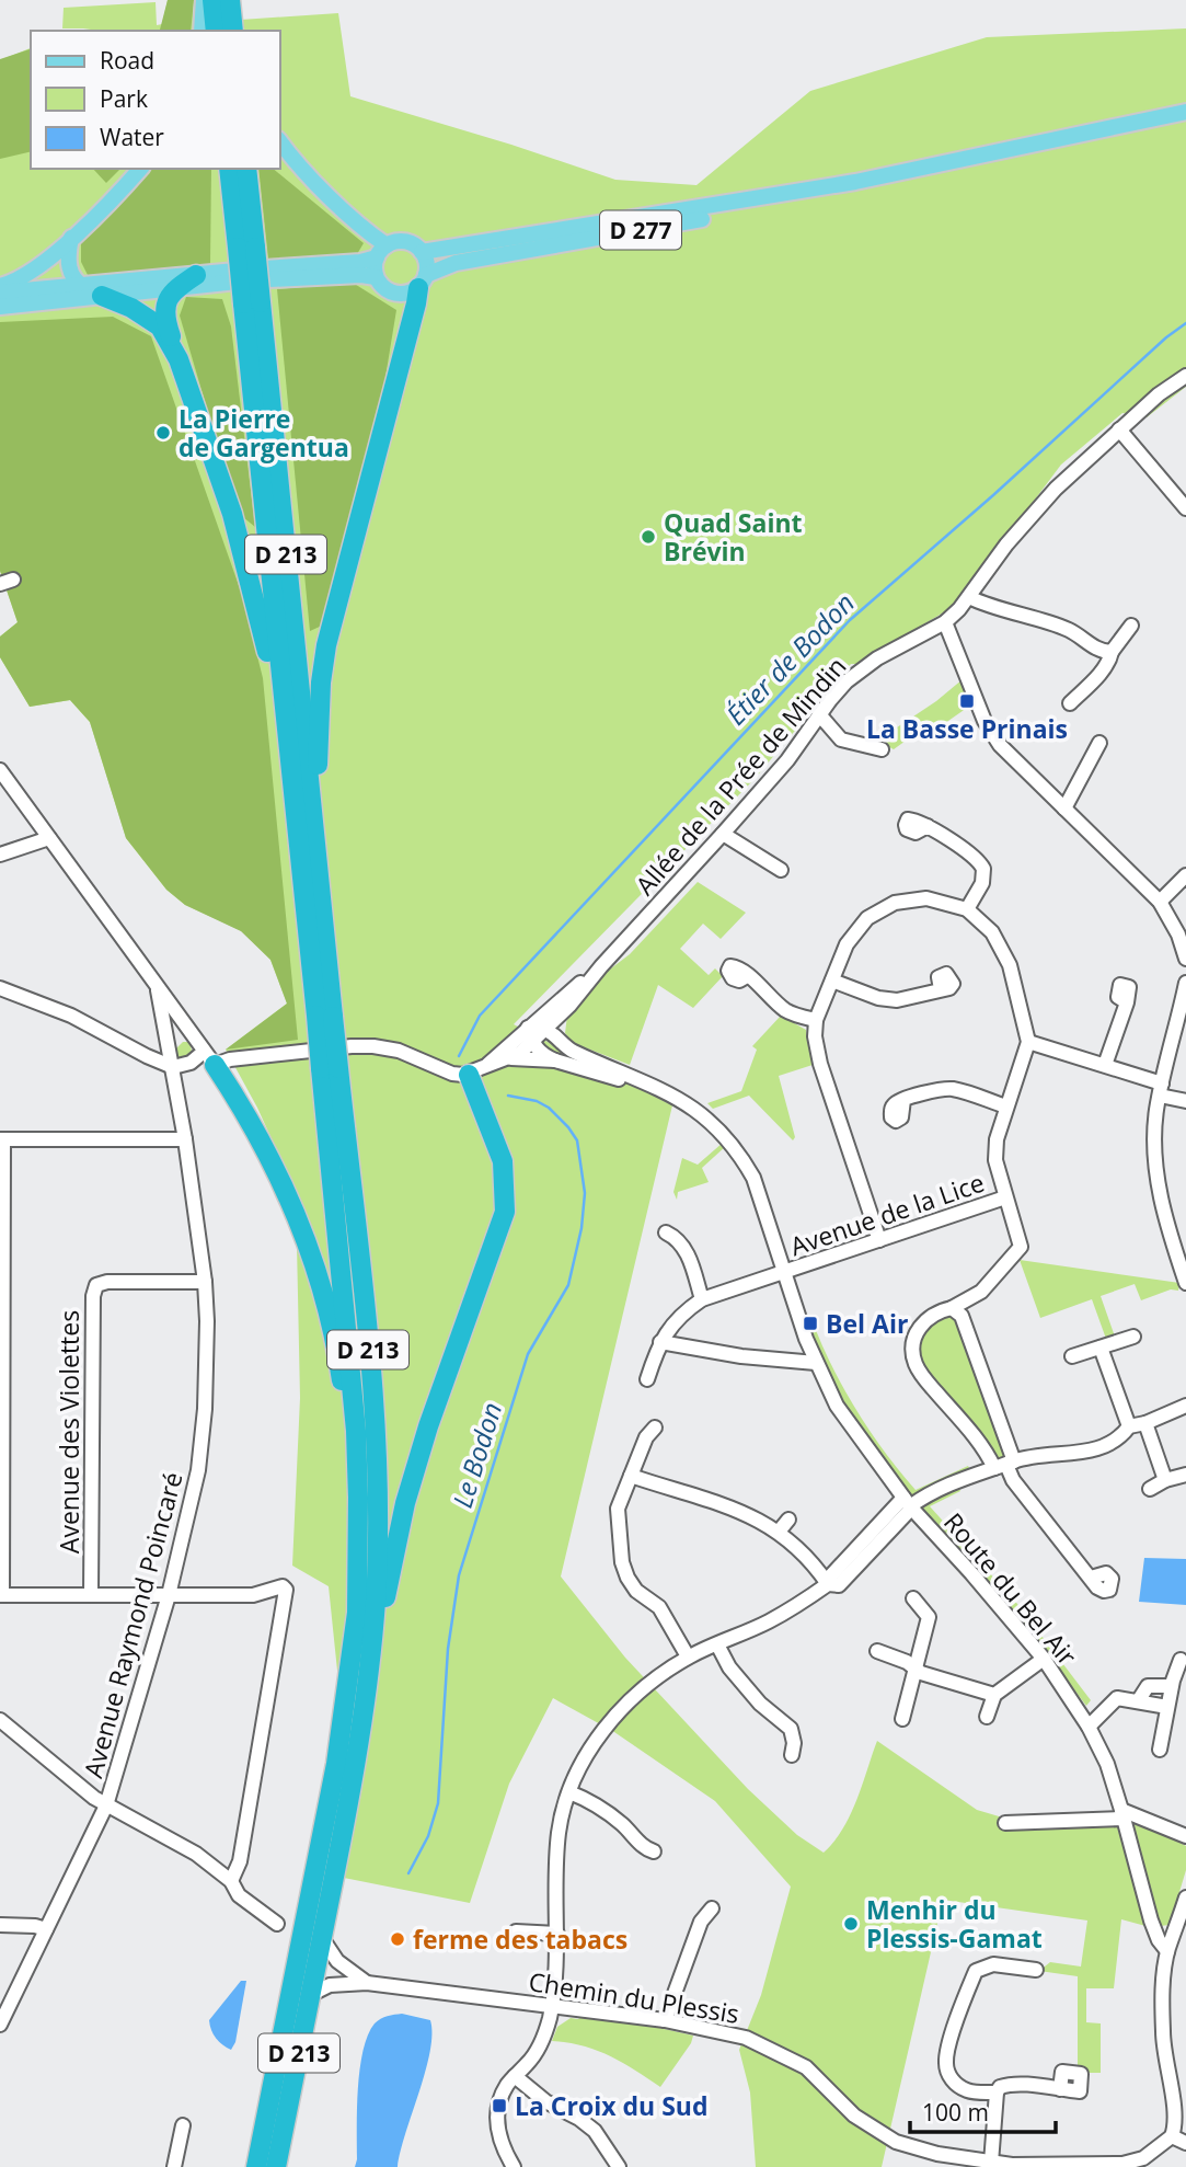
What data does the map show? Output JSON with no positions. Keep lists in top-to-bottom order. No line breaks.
{"streets":{"highway":["D 213"],"main road":["D 277"],"street":["Allée de la Prée de Mindin","Avenue de la Lice","Avenue des Violettes","Route du Bel Air","Avenue Raymond Poincaré","Chemin du Plessis"]},"crossings":[["D 213","Chemin du Plessis"],["Avenue de la Lice","Route du Bel Air"],["Avenue des Violettes","Avenue Raymond Poincaré"]],"water":["Étier de Bodon","Le Bodon"],"places":{"other":["La Pierre de Gargentua","Quad Saint Brévin","Menhir du Plessis-Gamat","ferme des tabacs"],"transit":["La Basse Prinais","Bel Air","La Croix du Sud"]},"legend":["Road","Park","Water"],"scale_bar":"100 m"}
